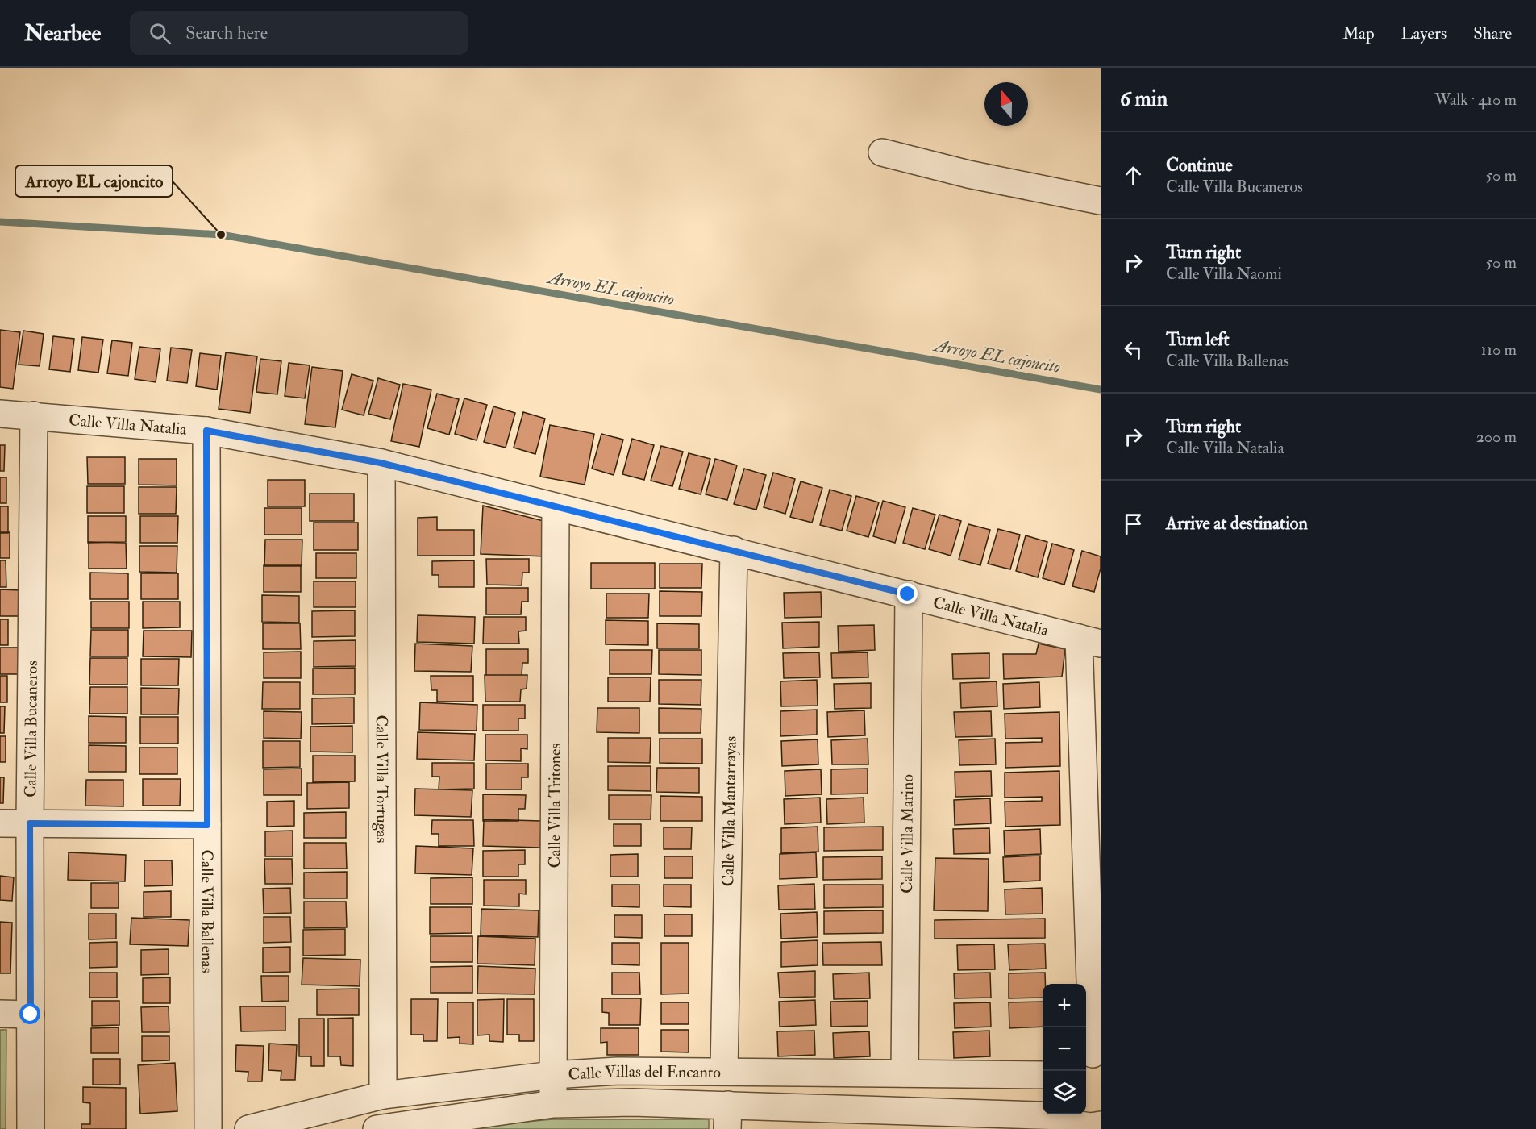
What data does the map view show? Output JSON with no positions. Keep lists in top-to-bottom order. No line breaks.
{"streets":{"street":["Calle Villa Natalia","Calle Villa Bucaneros","Calle Villa Tortugas","Calle Villa Tritones","Calle Villa Mantarrayas","Calle Villa Marino","Calle Villa Ballenas","Calle Villas del Encanto"]},"crossings":[["Calle Villa Natalia","Calle Villa Bucaneros"],["Calle Villa Natalia","Calle Villa Tortugas"],["Calle Villa Natalia","Calle Villa Tritones"],["Calle Villa Natalia","Calle Villa Mantarrayas"],["Calle Villa Natalia","Calle Villa Marino"],["Calle Villa Natalia","Calle Villa Ballenas"],["Calle Villa Tortugas","Calle Villas del Encanto"],["Calle Villa Tritones","Calle Villas del Encanto"],["Calle Villa Mantarrayas","Calle Villas del Encanto"],["Calle Villa Marino","Calle Villas del Encanto"]],"water":["Arroyo EL cajoncito"],"places":["Arroyo EL cajoncito"],"north":"top","page":{"header":"Nearbee","search":"Search here","nav":["Map","Layers","Share"],"heading":["6 min","Walk · 410 m"],"list":[["Continue","Calle Villa Bucaneros","50 m"],["Turn right","Calle Villa Naomi","50 m"],["Turn left","Calle Villa Ballenas","110 m"],["Turn right","Calle Villa Natalia","200 m"],"Arrive at destination"],"map_buttons":["+","−"]}}
